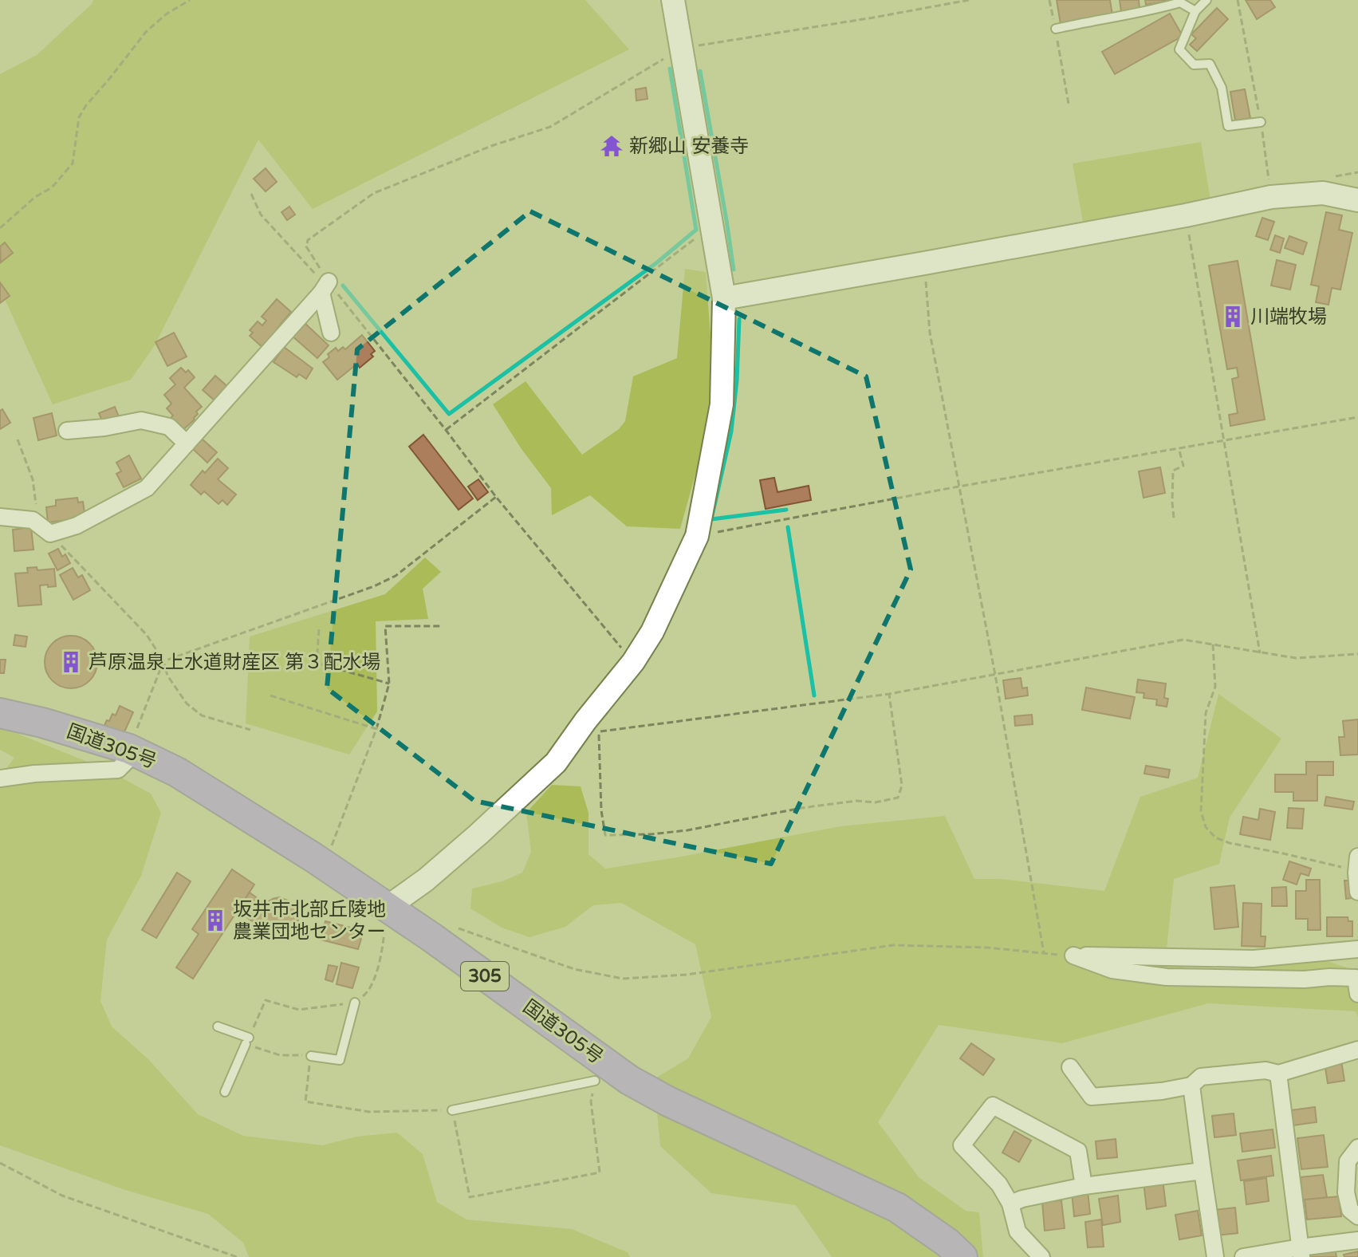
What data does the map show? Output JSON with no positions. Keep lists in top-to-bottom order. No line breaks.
{"streets":{"highway":["国道305号","305"]},"places":{"temple":["新郷山 安養寺"],"building":["川端牧場","芦原温泉上水道財産区 第３配水場","坂井市北部丘陵地 農業団地センター"]}}
